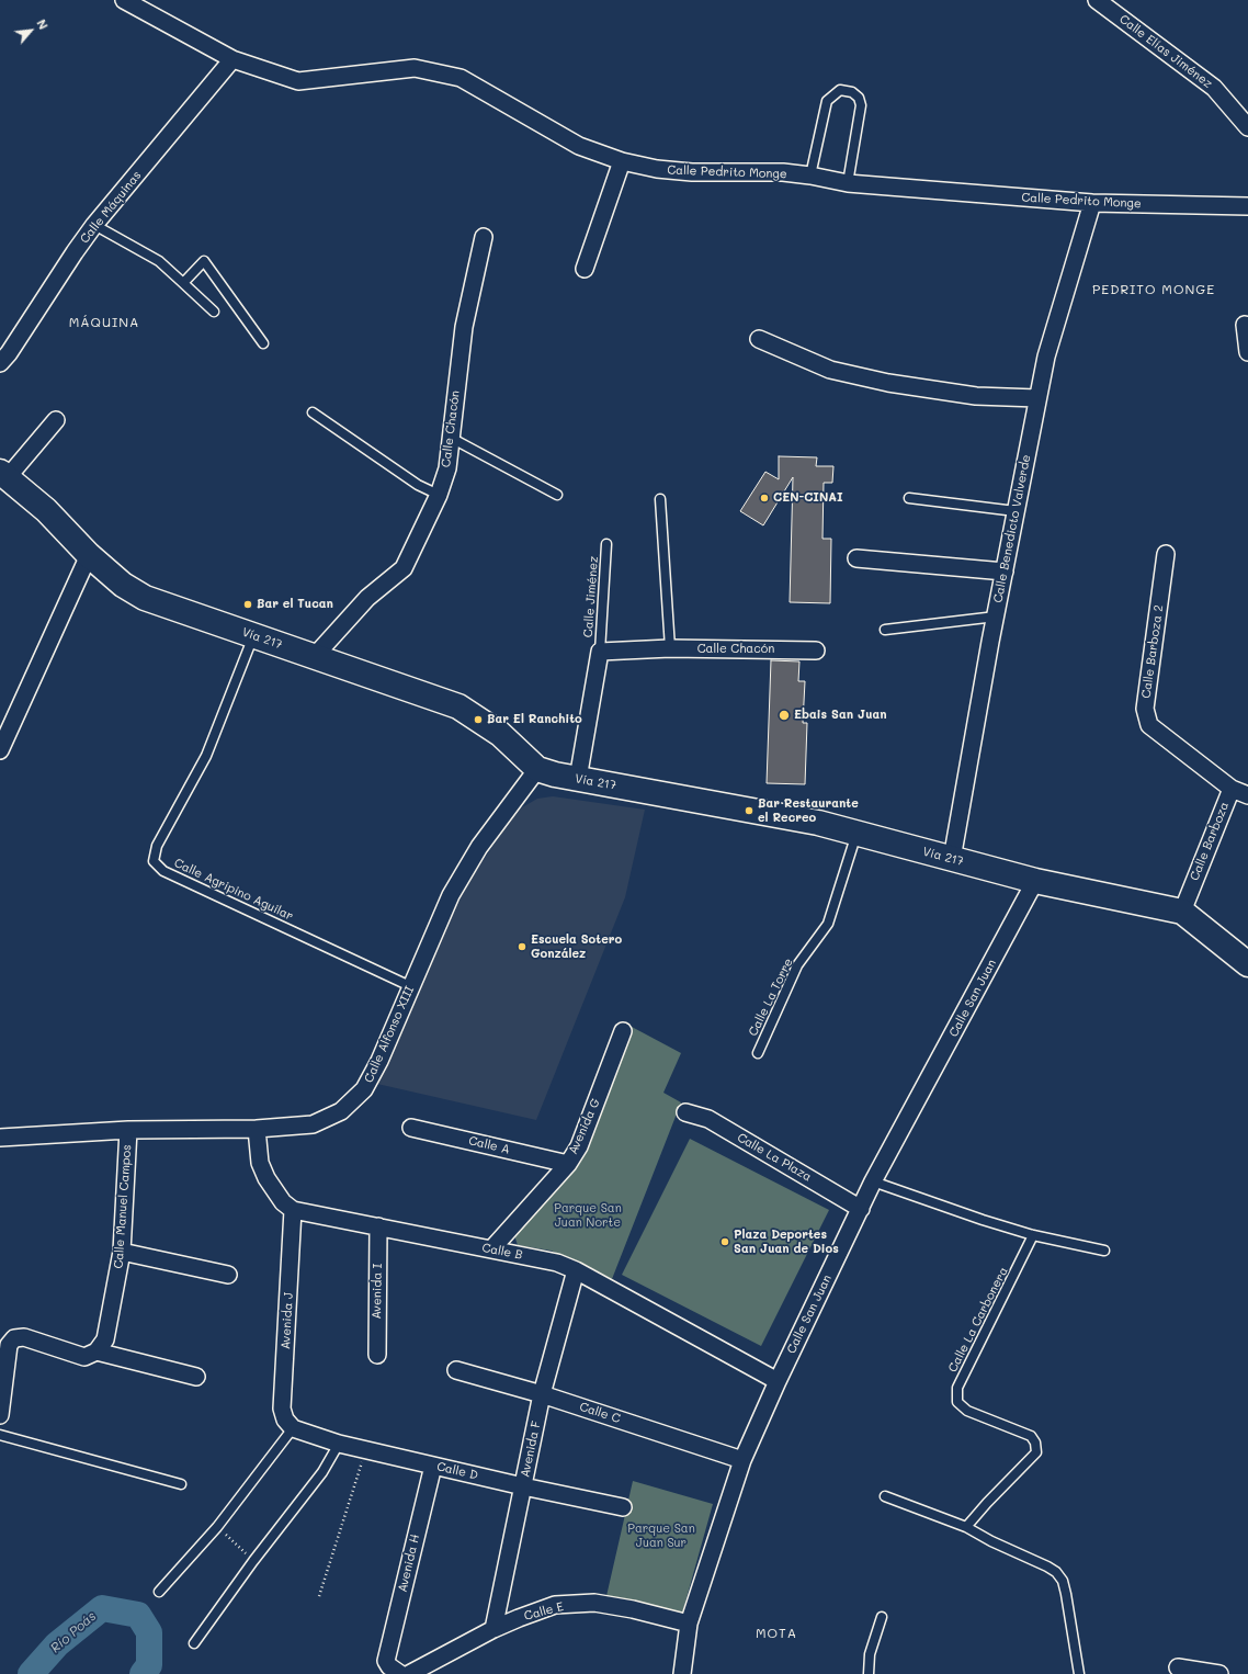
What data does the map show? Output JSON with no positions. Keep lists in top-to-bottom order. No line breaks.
{"streets":{"main road":["Vía 217"],"street":["Calle Elías Jiménez","Calle Pedrito Monge","Calle Máquinas","Calle Chacón","Calle Benedicto Valverde","Calle Barboza 2","Calle Barboza","Calle San Juan","Calle Alfonso XIII","Avenida G","Calle A","Calle La Plaza","Calle Manuel Campos","Calle B","Avenida I","Avenida J","Calle C","Avenida F","Calle D","Avenida H","Calle E"],"lane":["Calle Jiménez","Calle Agripino Aguilar","Calle La Torre","Calle La Carbonera"]},"crossings":[["Calle Pedrito Monge","Calle Máquinas"],["Calle Pedrito Monge","Calle Benedicto Valverde"],["Calle Chacón","Calle Jiménez"],["Calle Chacón","Vía 217"],["Calle Benedicto Valverde","Vía 217"],["Vía 217","Calle Barboza"],["Vía 217","Calle Agripino Aguilar"],["Vía 217","Calle La Torre"],["Vía 217","Calle San Juan"],["Vía 217","Calle Alfonso XIII"],["Calle Barboza 2","Calle Barboza"],["Calle Agripino Aguilar","Calle Alfonso XIII"],["Calle San Juan","Calle La Plaza"],["Calle San Juan","Calle B"],["Calle San Juan","Calle C"],["Calle San Juan","Calle E"],["Calle Alfonso XIII","Calle Manuel Campos"],["Avenida G","Calle A"],["Avenida G","Calle B"],["Calle B","Avenida I"],["Calle B","Avenida J"],["Calle B","Avenida F"],["Avenida J","Calle D"],["Calle C","Avenida F"],["Avenida F","Calle D"],["Avenida F","Calle E"],["Calle D","Avenida H"]],"districts":["PEDRITO MONGE","MÁQUINA","MOTA"],"water":["Río Poás"],"parks":["Parque San Juan Norte","Parque San Juan Sur"],"places":["CEN-CINAI","Bar el Tucan","Ebais San Juan","Bar El Ranchito","Bar Restaurante el Recreo","Escuela Sotero González","Plaza Deportes San Juan de Dios"],"north":"top right"}
